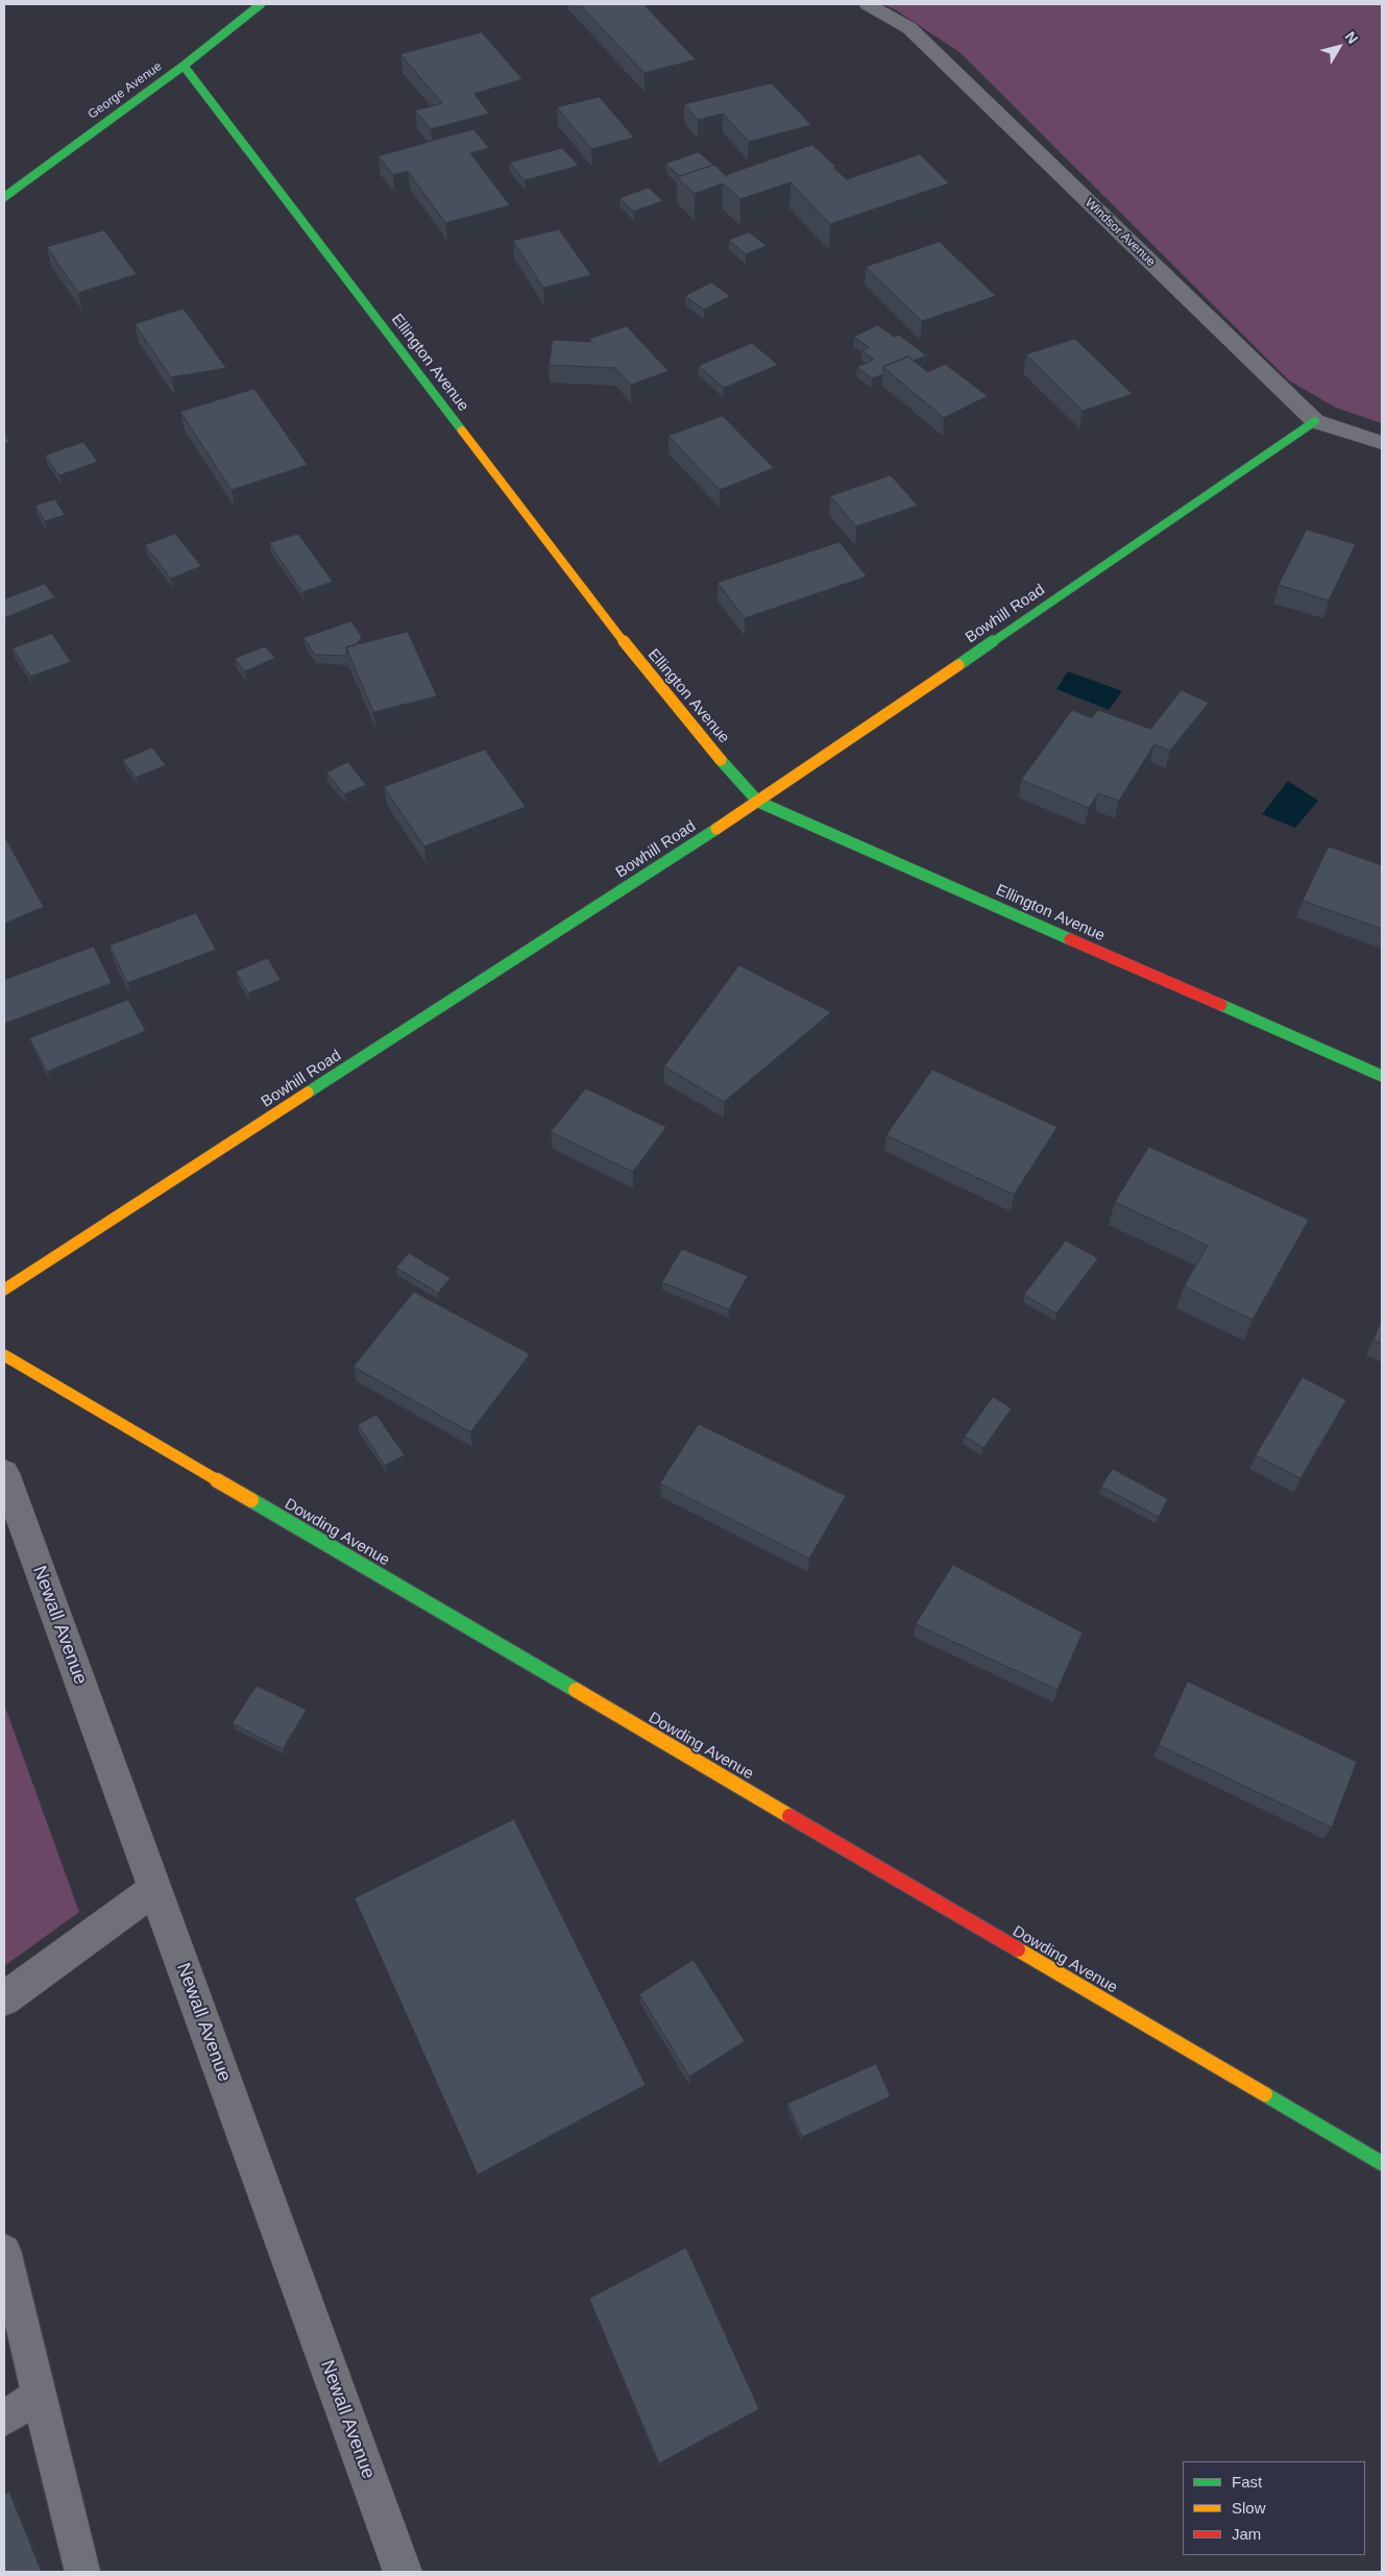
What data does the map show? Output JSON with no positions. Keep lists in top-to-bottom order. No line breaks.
{"streets":{"street":["George Avenue","Windsor Avenue","Ellington Avenue","Bowhill Road","Dowding Avenue","Newall Avenue"]},"crossings":[["George Avenue","Ellington Avenue"],["Windsor Avenue","Bowhill Road"],["Ellington Avenue","Bowhill Road"]],"legend":["Fast","Slow","Jam"],"north":"top right"}
